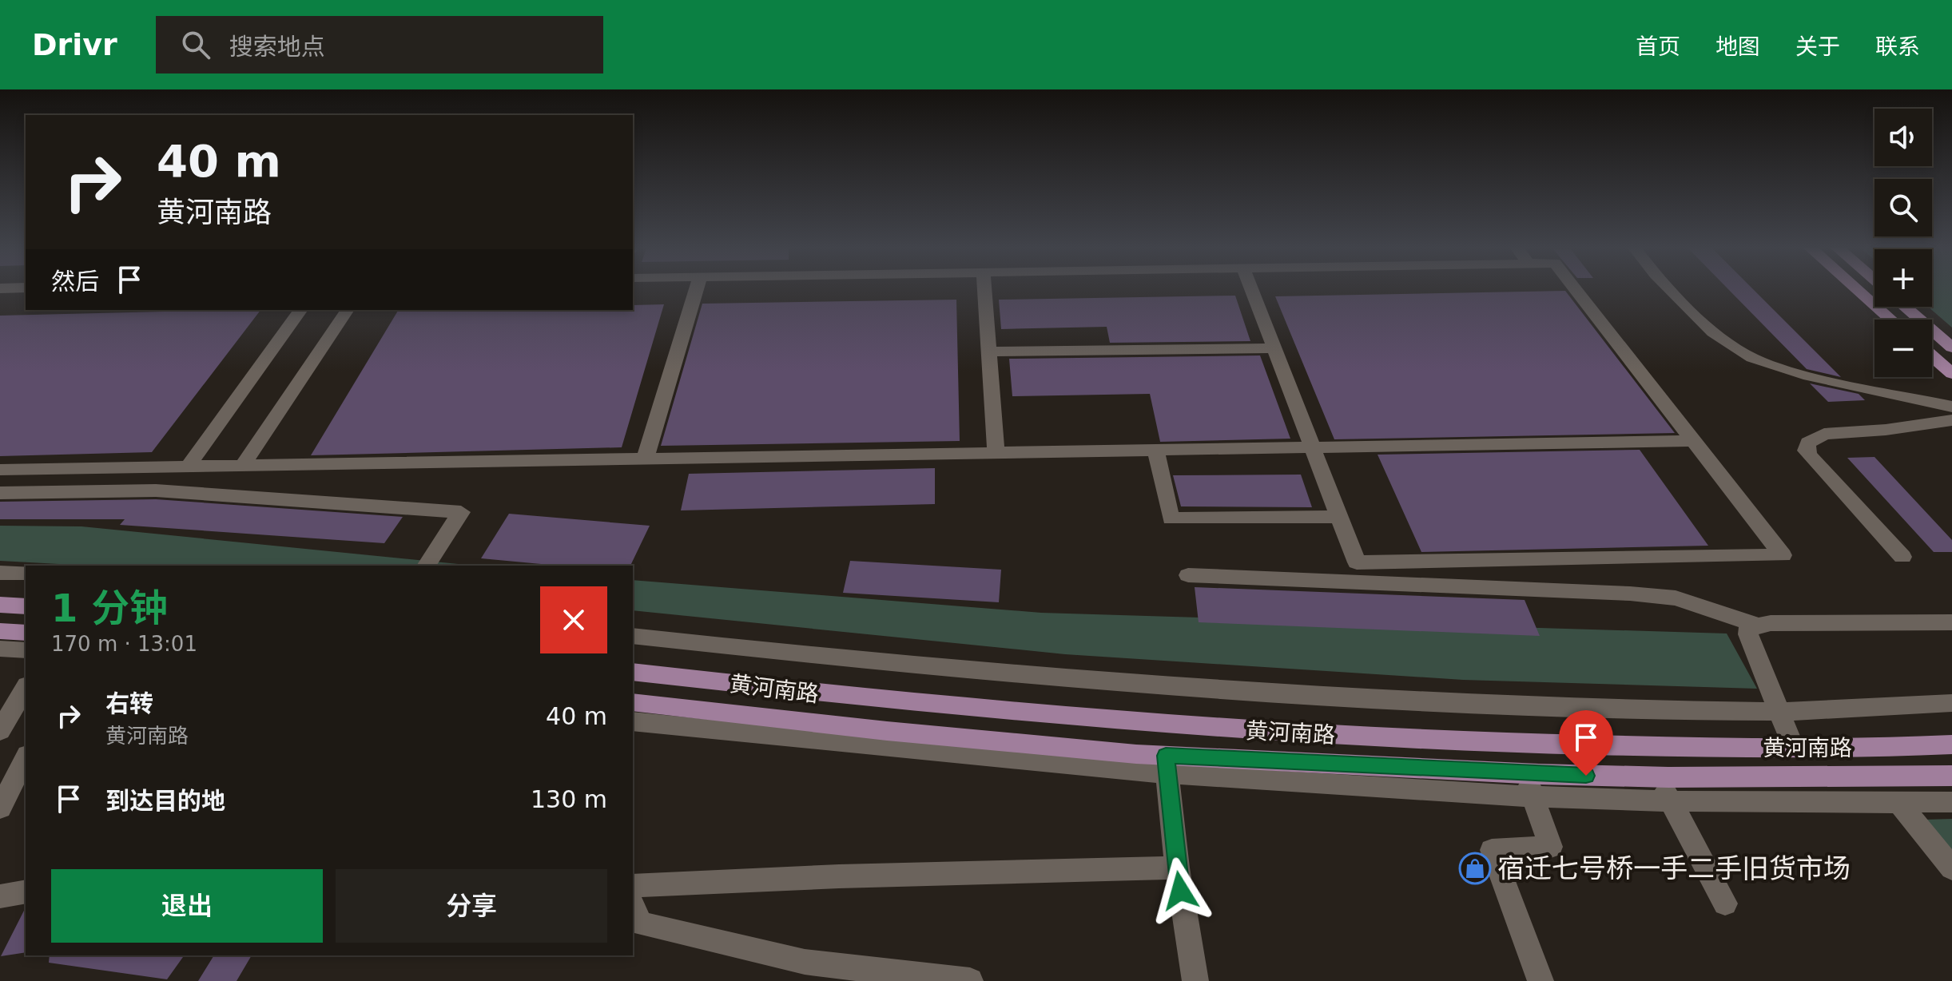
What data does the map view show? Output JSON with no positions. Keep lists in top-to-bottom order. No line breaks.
{"streets":{"main road":["黄河南路"]},"places":{"shop":["宿迁七号桥一手二手旧货市场"]},"page":{"header":"Drivr","search":"搜索地点","nav":["首页","地图","关于","联系"],"map_buttons":["+","−"],"turn":["40 m","黄河南路"],"then":"然后","heading":["1 分钟","170 m · 13:01"],"list":[{"name":"右转","note":"黄河南路","value":"40 m"},{"name":"到达目的地","value":"130 m"}],"buttons":["退出","分享"]}}
